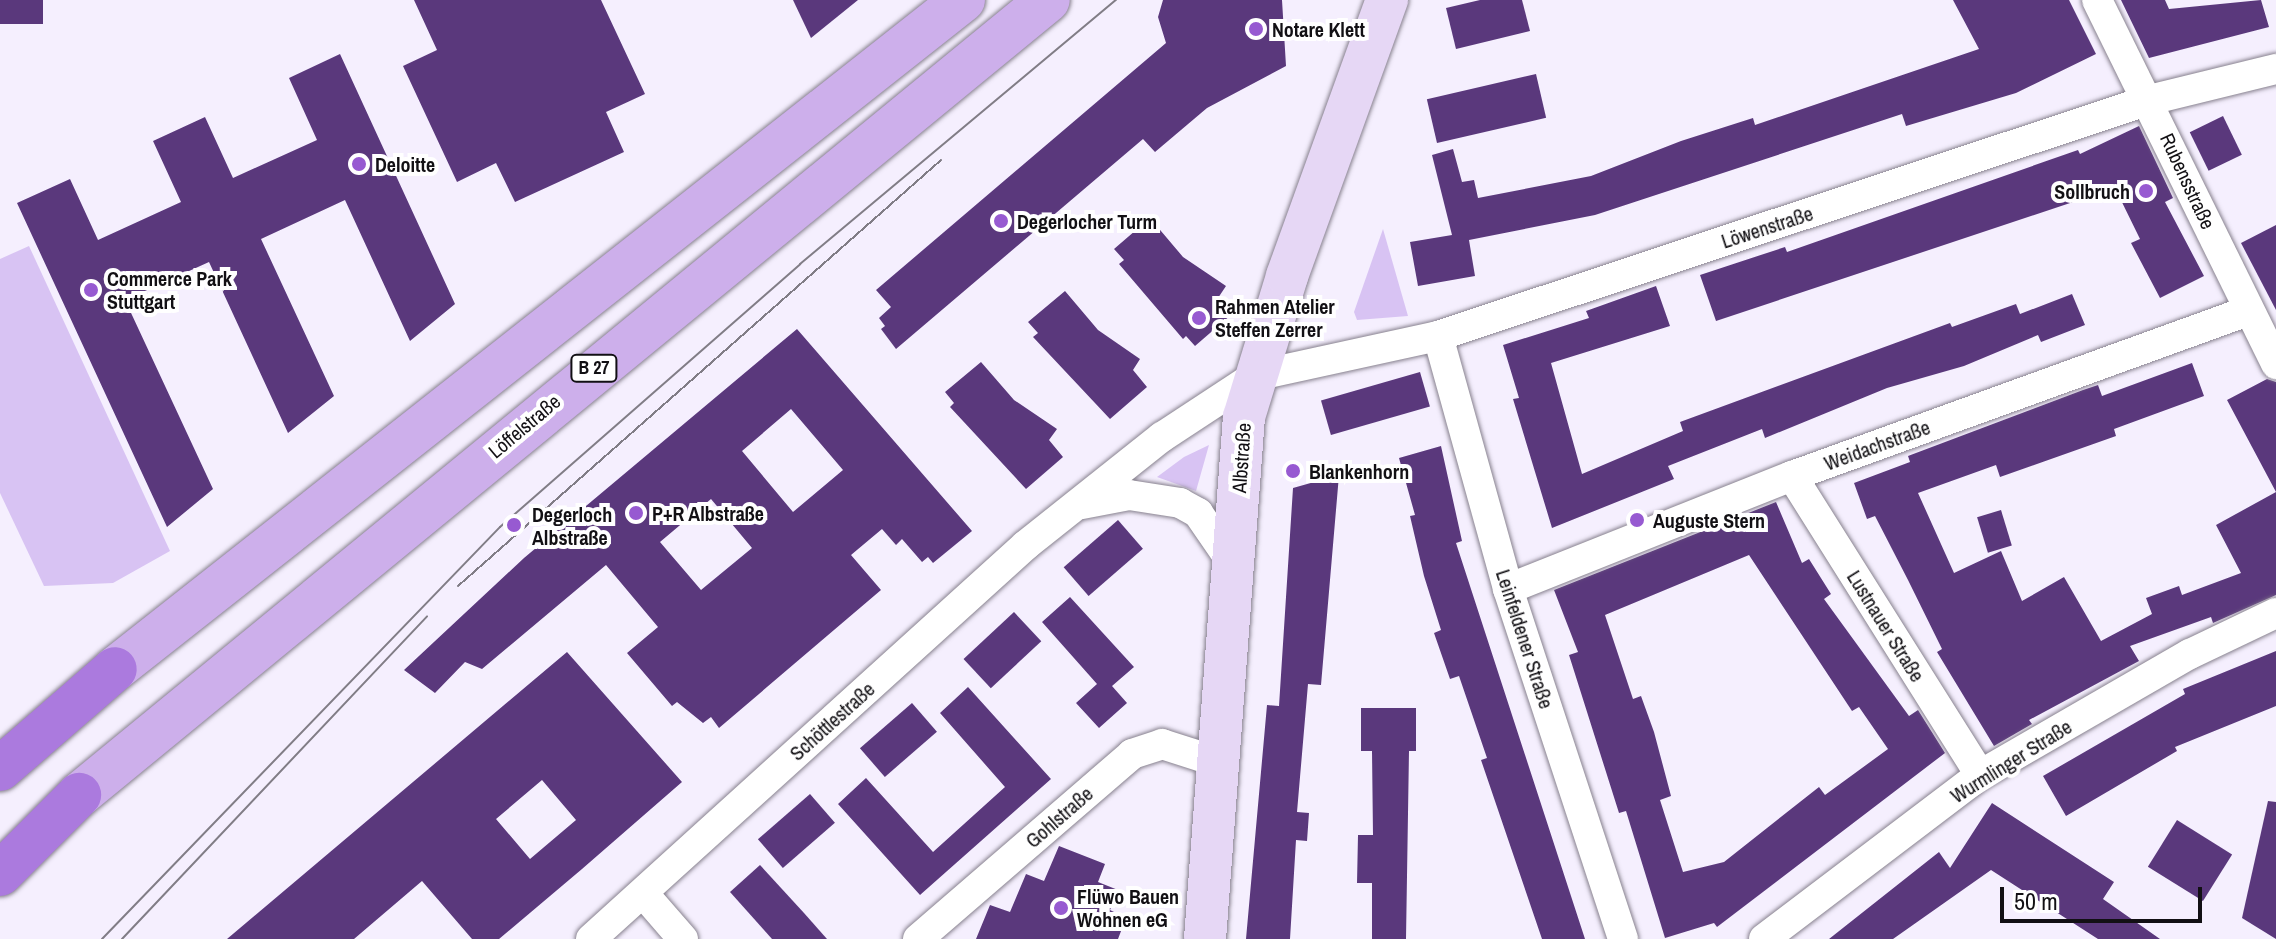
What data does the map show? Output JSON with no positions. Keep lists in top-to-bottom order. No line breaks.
{"streets":{"main road":["B 27","Löffelstraße"],"street":["Rubensstraße","Löwenstraße","Weidachstraße","Albstraße","Lustnauer Straße","Leinfeldener Straße","Schöttlestraße","Wurmlinger Straße","Gohlstraße"]},"crossings":[["Rubensstraße","Löwenstraße"],["Rubensstraße","Weidachstraße"],["Löwenstraße","Albstraße"],["Löwenstraße","Leinfeldener Straße"],["Löwenstraße","Schöttlestraße"],["Weidachstraße","Lustnauer Straße"],["Weidachstraße","Leinfeldener Straße"],["Albstraße","Schöttlestraße"],["Albstraße","Gohlstraße"],["Lustnauer Straße","Wurmlinger Straße"]],"places":["Notare Klett","Deloitte","Sollbruch","Degerlocher Turm","Commerce Park Stuttgart","Rahmen Atelier Steffen Zerrer","Blankenhorn","P+R Albstraße","Auguste Stern","Degerloch Albstraße","Flüwo Bauen Wohnen eG"],"scale_bar":"50 m"}
